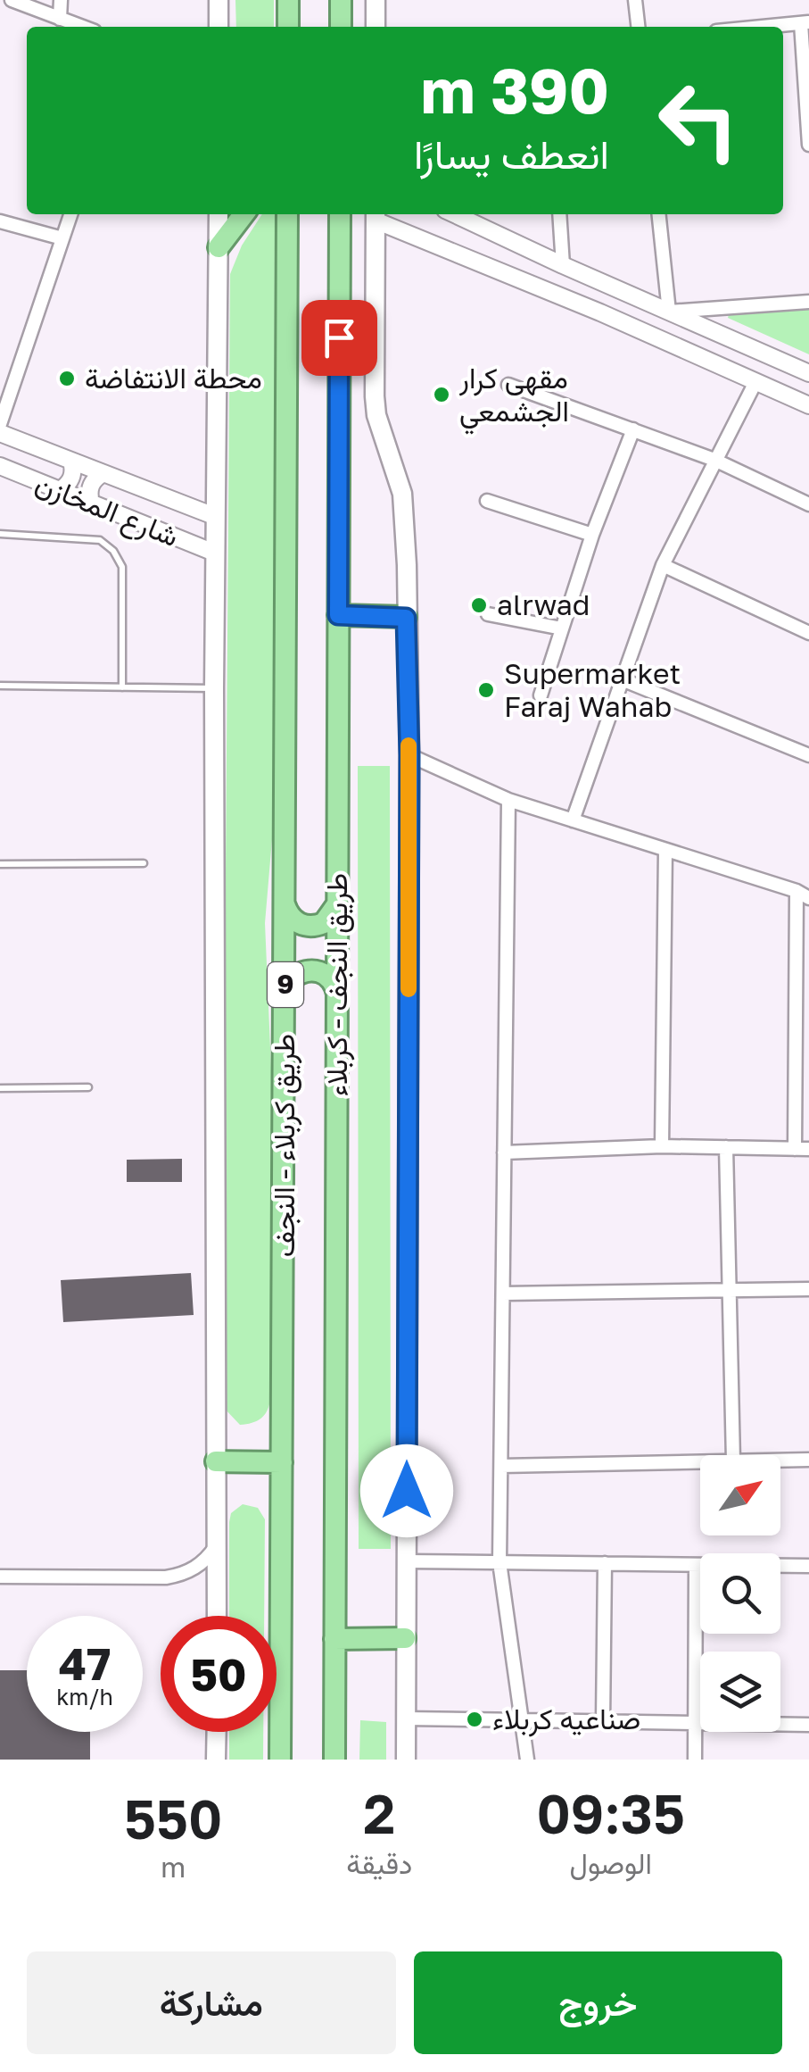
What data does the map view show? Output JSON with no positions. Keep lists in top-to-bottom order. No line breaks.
{"streets":{"highway":["9","طريق النجف - كربلاء","طريق كربلاء - النجف"],"street":["شارع المخازن"]},"places":["محطة الانتفاضة","مقهى كرار الجشمعي","alrwad","Supermarket Faraj Wahab","صناعيه كربلاء"],"north":"top right","page":{"turn":["390 m","انعطف يسارًا"],"speed":"47 km/h","limit":"50","eta":["09:35","الوصول","2","دقيقة","550","m"],"buttons":["خروج","مشاركة"]}}
